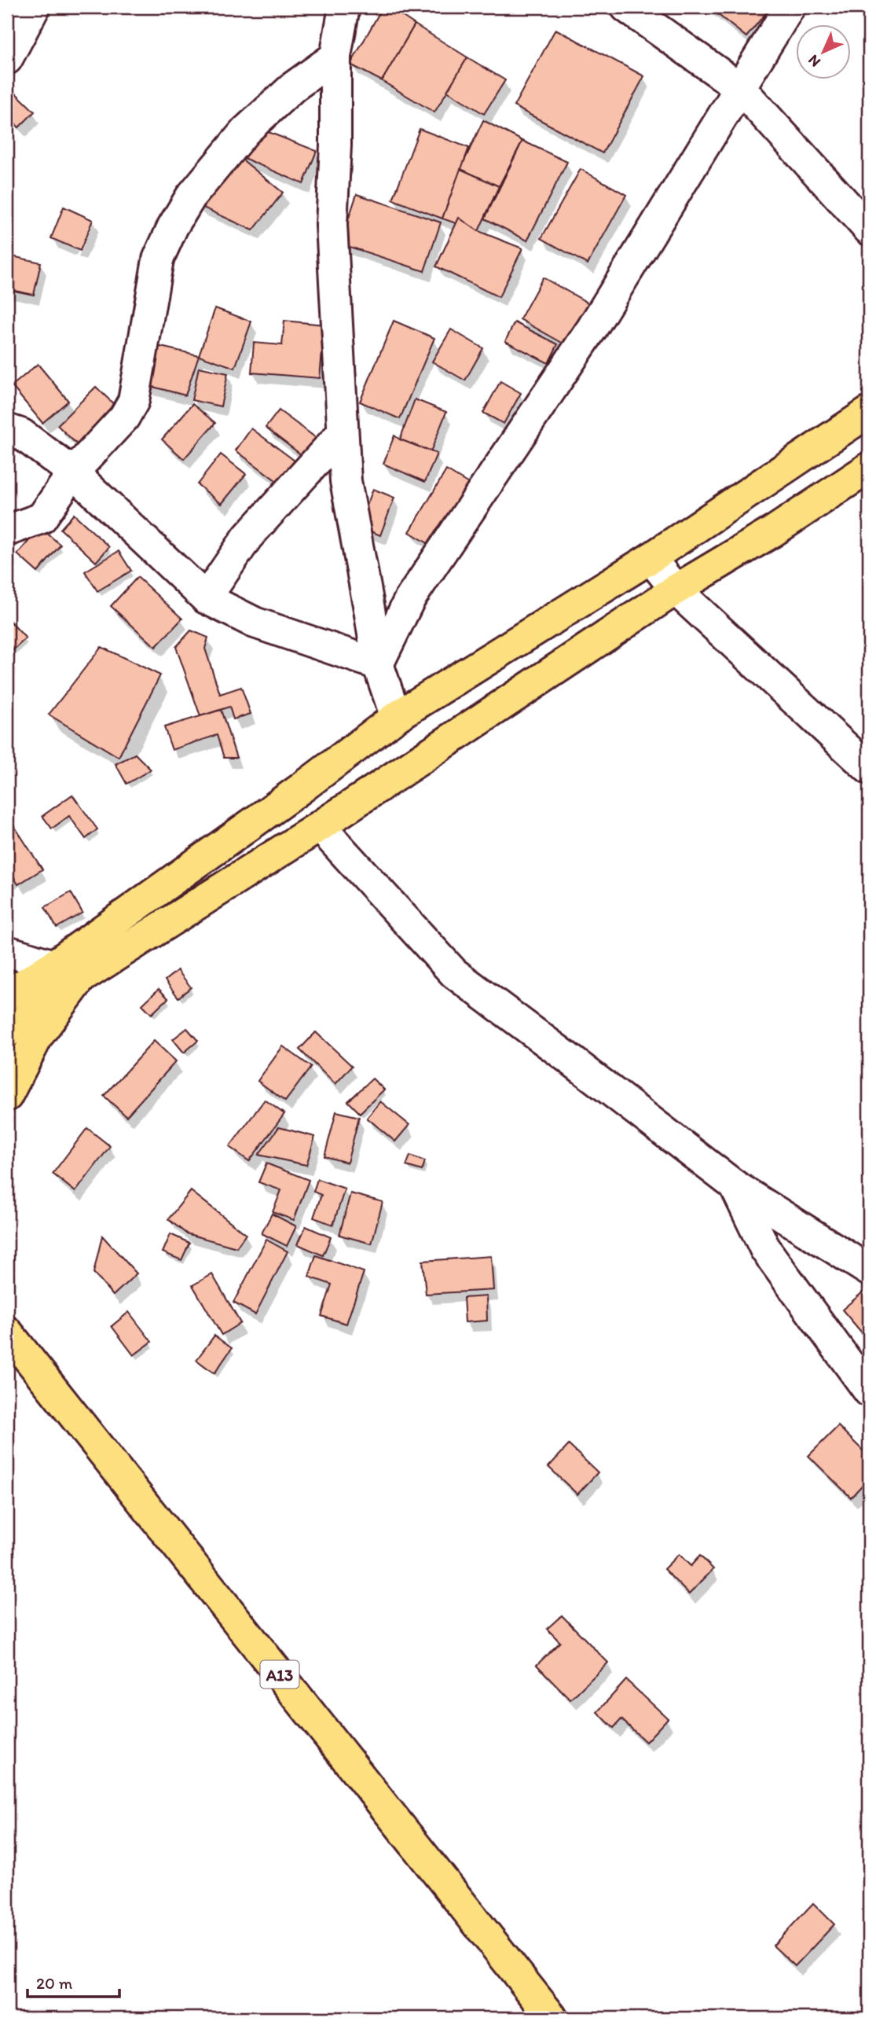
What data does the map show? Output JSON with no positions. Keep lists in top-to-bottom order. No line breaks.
{"streets":{"main road":["A13"]},"scale_bar":"20 m","north":"bottom left"}
